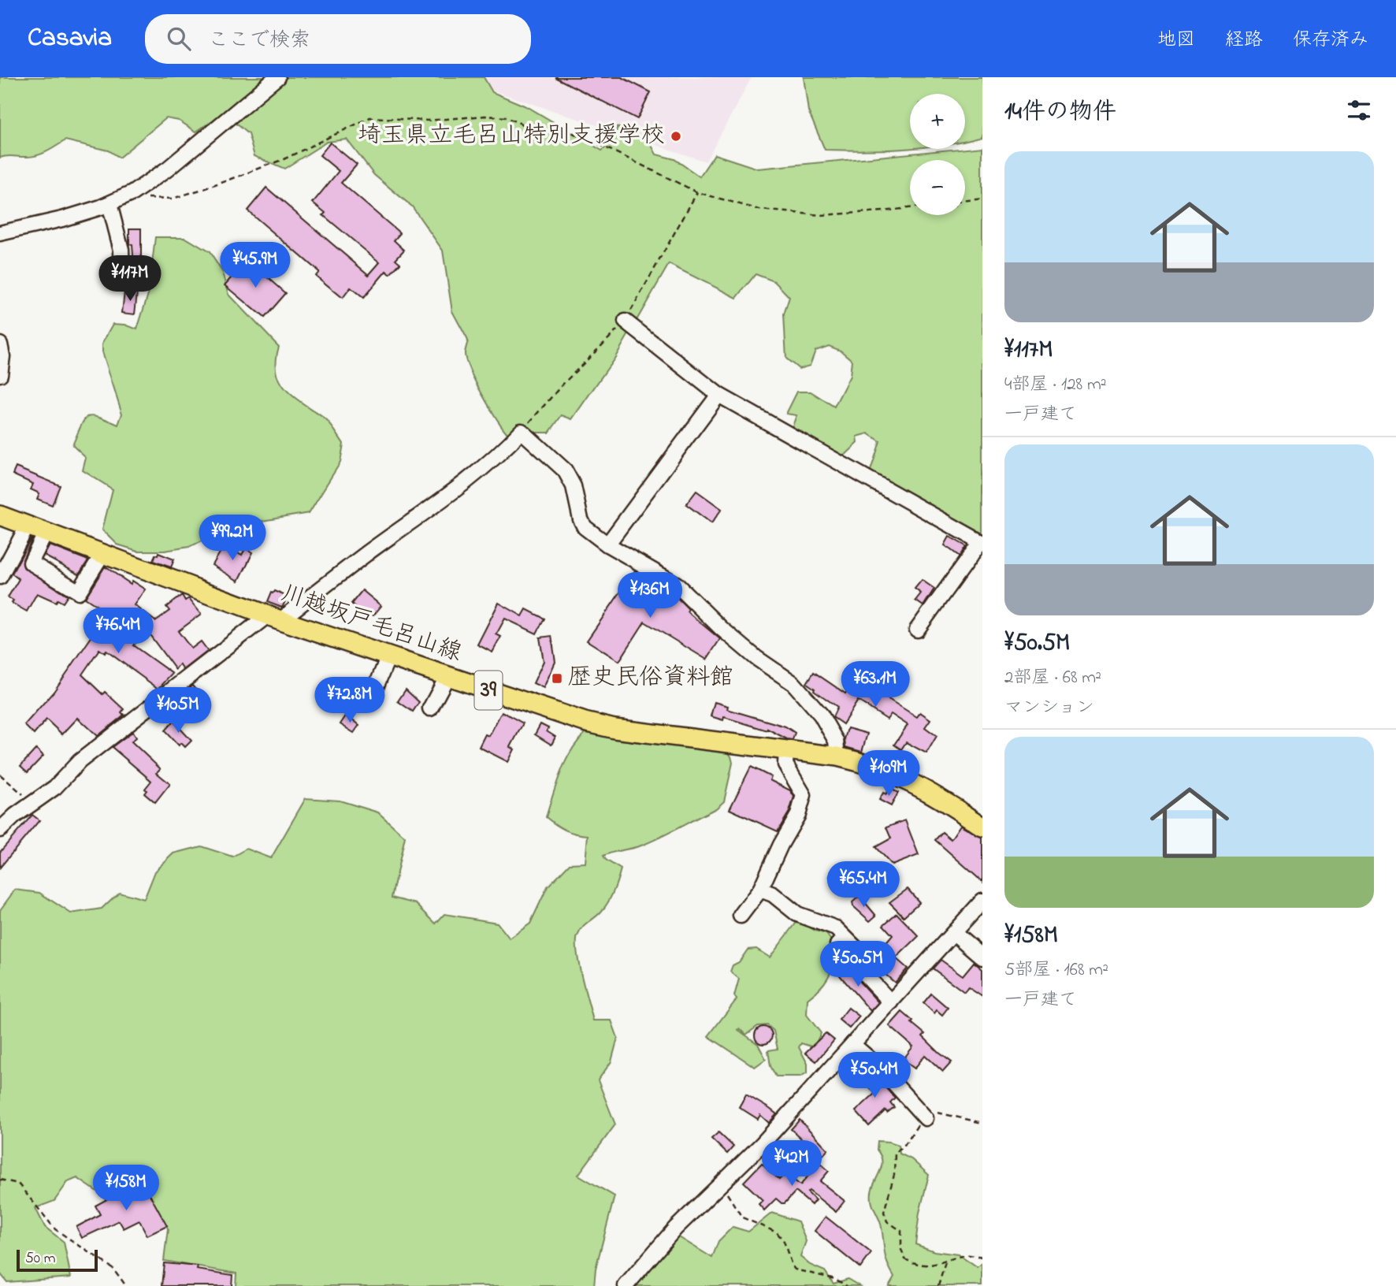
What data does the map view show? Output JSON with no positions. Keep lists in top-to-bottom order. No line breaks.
{"streets":{"main road":["川越坂戸毛呂山線","39"]},"places":{"other":["埼玉県立毛呂山特別支援学校"],"transit":["歴史民俗資料館"]},"scale_bar":"50 m","page":{"header":"Casavia","search":"ここで検索","nav":["地図","経路","保存済み"],"heading":"14件の物件","map_buttons":["+","−"],"list":[{"name":"¥117M","note":"4部屋 · 128 m² · 一戸建て"},{"name":"¥50.5M","note":"2部屋 · 68 m² · マンション"},{"name":"¥158M","note":"5部屋 · 168 m² · 一戸建て"}],"price":["¥45.9M","¥117M","¥99.2M","¥136M","¥76.4M","¥63.1M","¥72.8M","¥105M","¥109M","¥65.4M","¥50.5M","¥50.4M","¥42M","¥158M"],"scale":"50 m"}}
